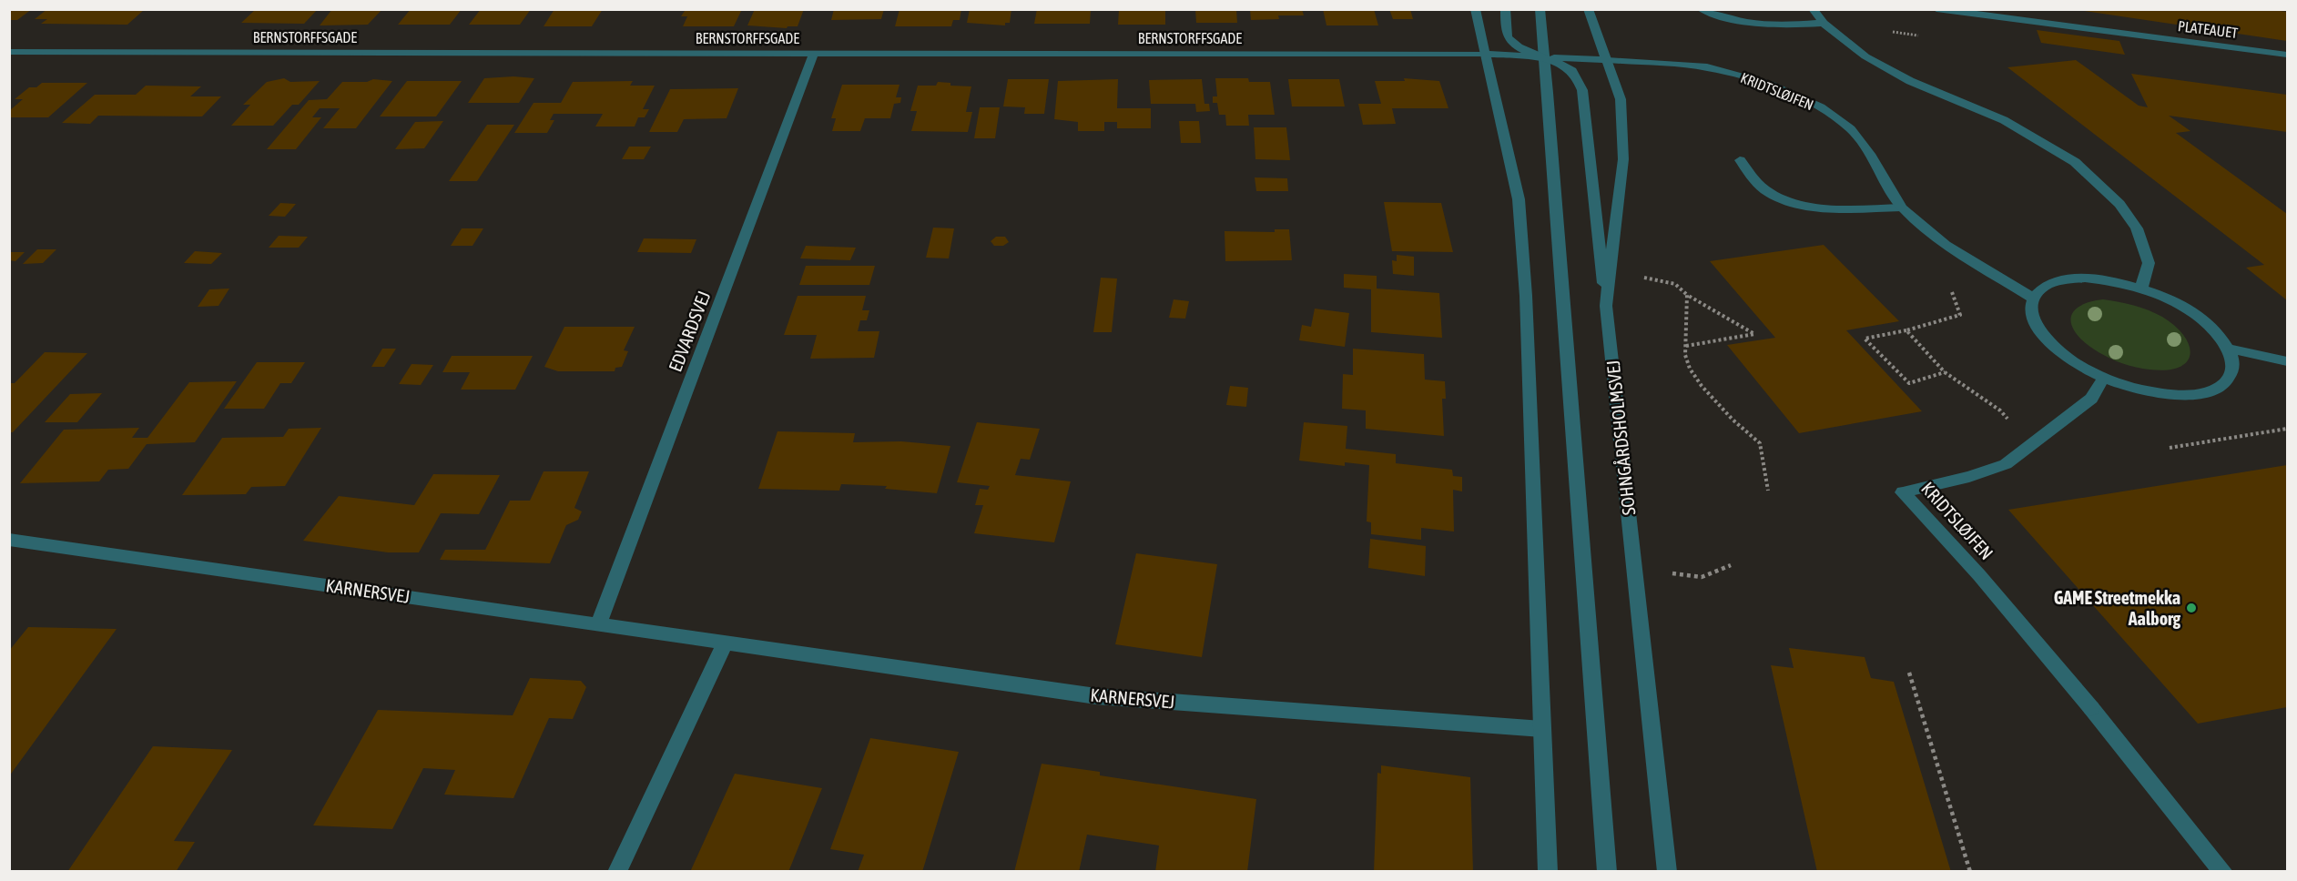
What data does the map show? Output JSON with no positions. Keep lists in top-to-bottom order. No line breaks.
{"streets":{"street":["PLATEAUET","BERNSTORFFSGADE","KRIDTSLØJFEN","EDVARDSVEJ","SOHNGÅRDSHOLMSVEJ","KARNERSVEJ"]},"crossings":[["BERNSTORFFSGADE","KRIDTSLØJFEN"],["BERNSTORFFSGADE","EDVARDSVEJ"],["KRIDTSLØJFEN","SOHNGÅRDSHOLMSVEJ"],["EDVARDSVEJ","KARNERSVEJ"]],"places":["GAME Streetmekka Aalborg"]}
